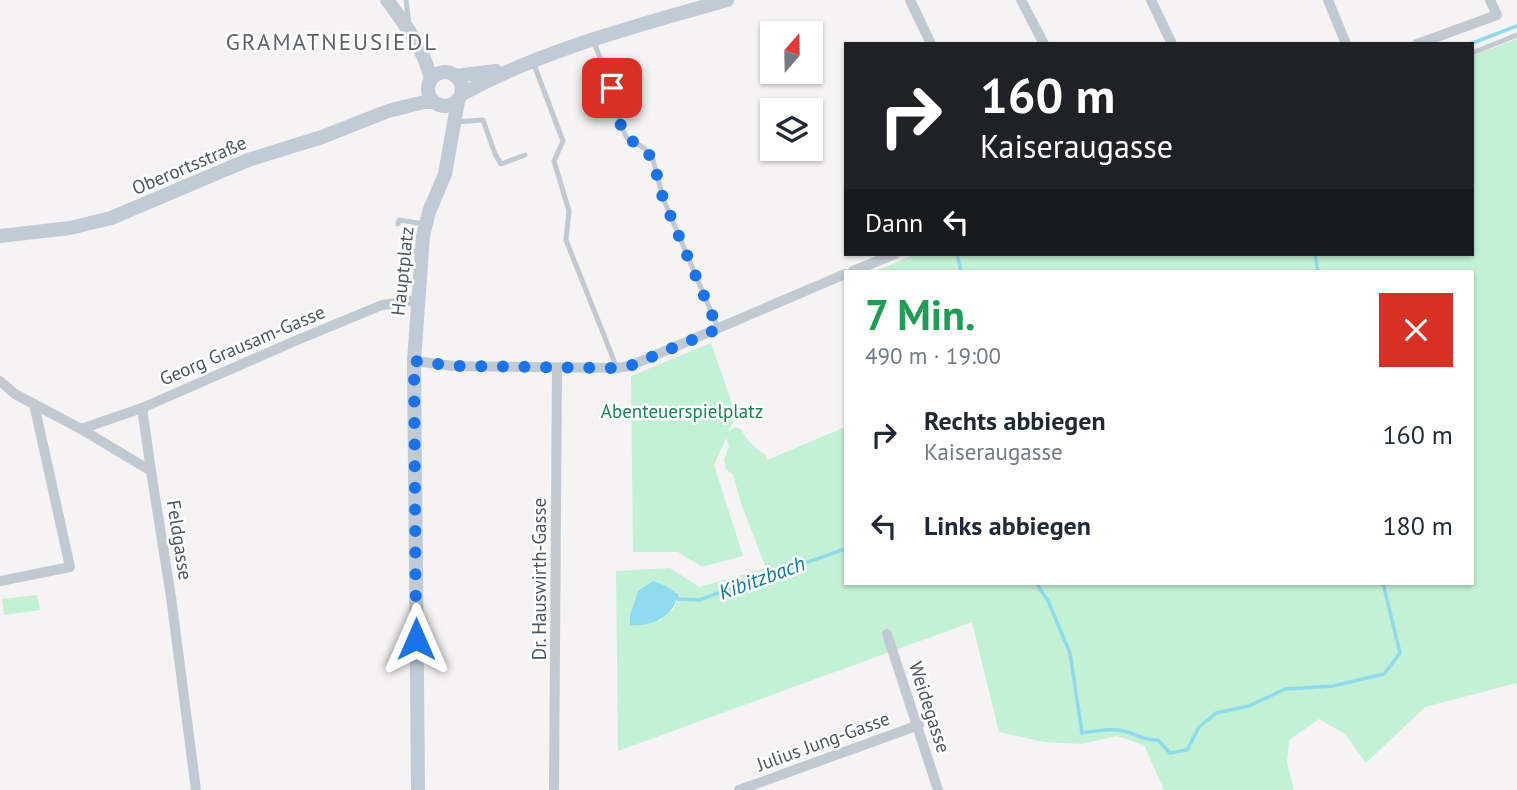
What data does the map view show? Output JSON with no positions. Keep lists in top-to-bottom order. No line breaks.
{"streets":{"main road":["Oberortsstraße","Hauptplatz"],"street":["Georg Grausam-Gasse","Feldgasse","Dr. Hauswirth-Gasse","Weidegasse","Julius Jung-Gasse"]},"crossings":[["Oberortsstraße","Hauptplatz"],["Hauptplatz","Georg Grausam-Gasse"],["Georg Grausam-Gasse","Feldgasse"],["Weidegasse","Julius Jung-Gasse"]],"districts":["GRAMATNEUSIEDL"],"water":["Kibitzbach"],"parks":["Abenteuerspielplatz"],"north":"top","page":{"turn":["160 m","Kaiseraugasse"],"then":"Dann","heading":["7 Min.","490 m · 19:00"],"list":[{"name":"Rechts abbiegen","note":"Kaiseraugasse","value":"160 m"},{"name":"Links abbiegen","value":"180 m"}]}}
